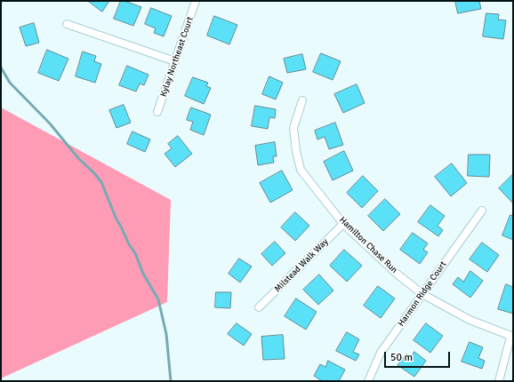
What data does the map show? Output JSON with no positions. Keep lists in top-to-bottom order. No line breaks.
{"streets":{"street":["Kylay Northeast Court","Hamilton Chase Run","Milstead Walk Way","Harmon Ridge Court"]},"crossings":[["Hamilton Chase Run","Milstead Walk Way"],["Hamilton Chase Run","Harmon Ridge Court"]],"scale_bar":"50 m"}
